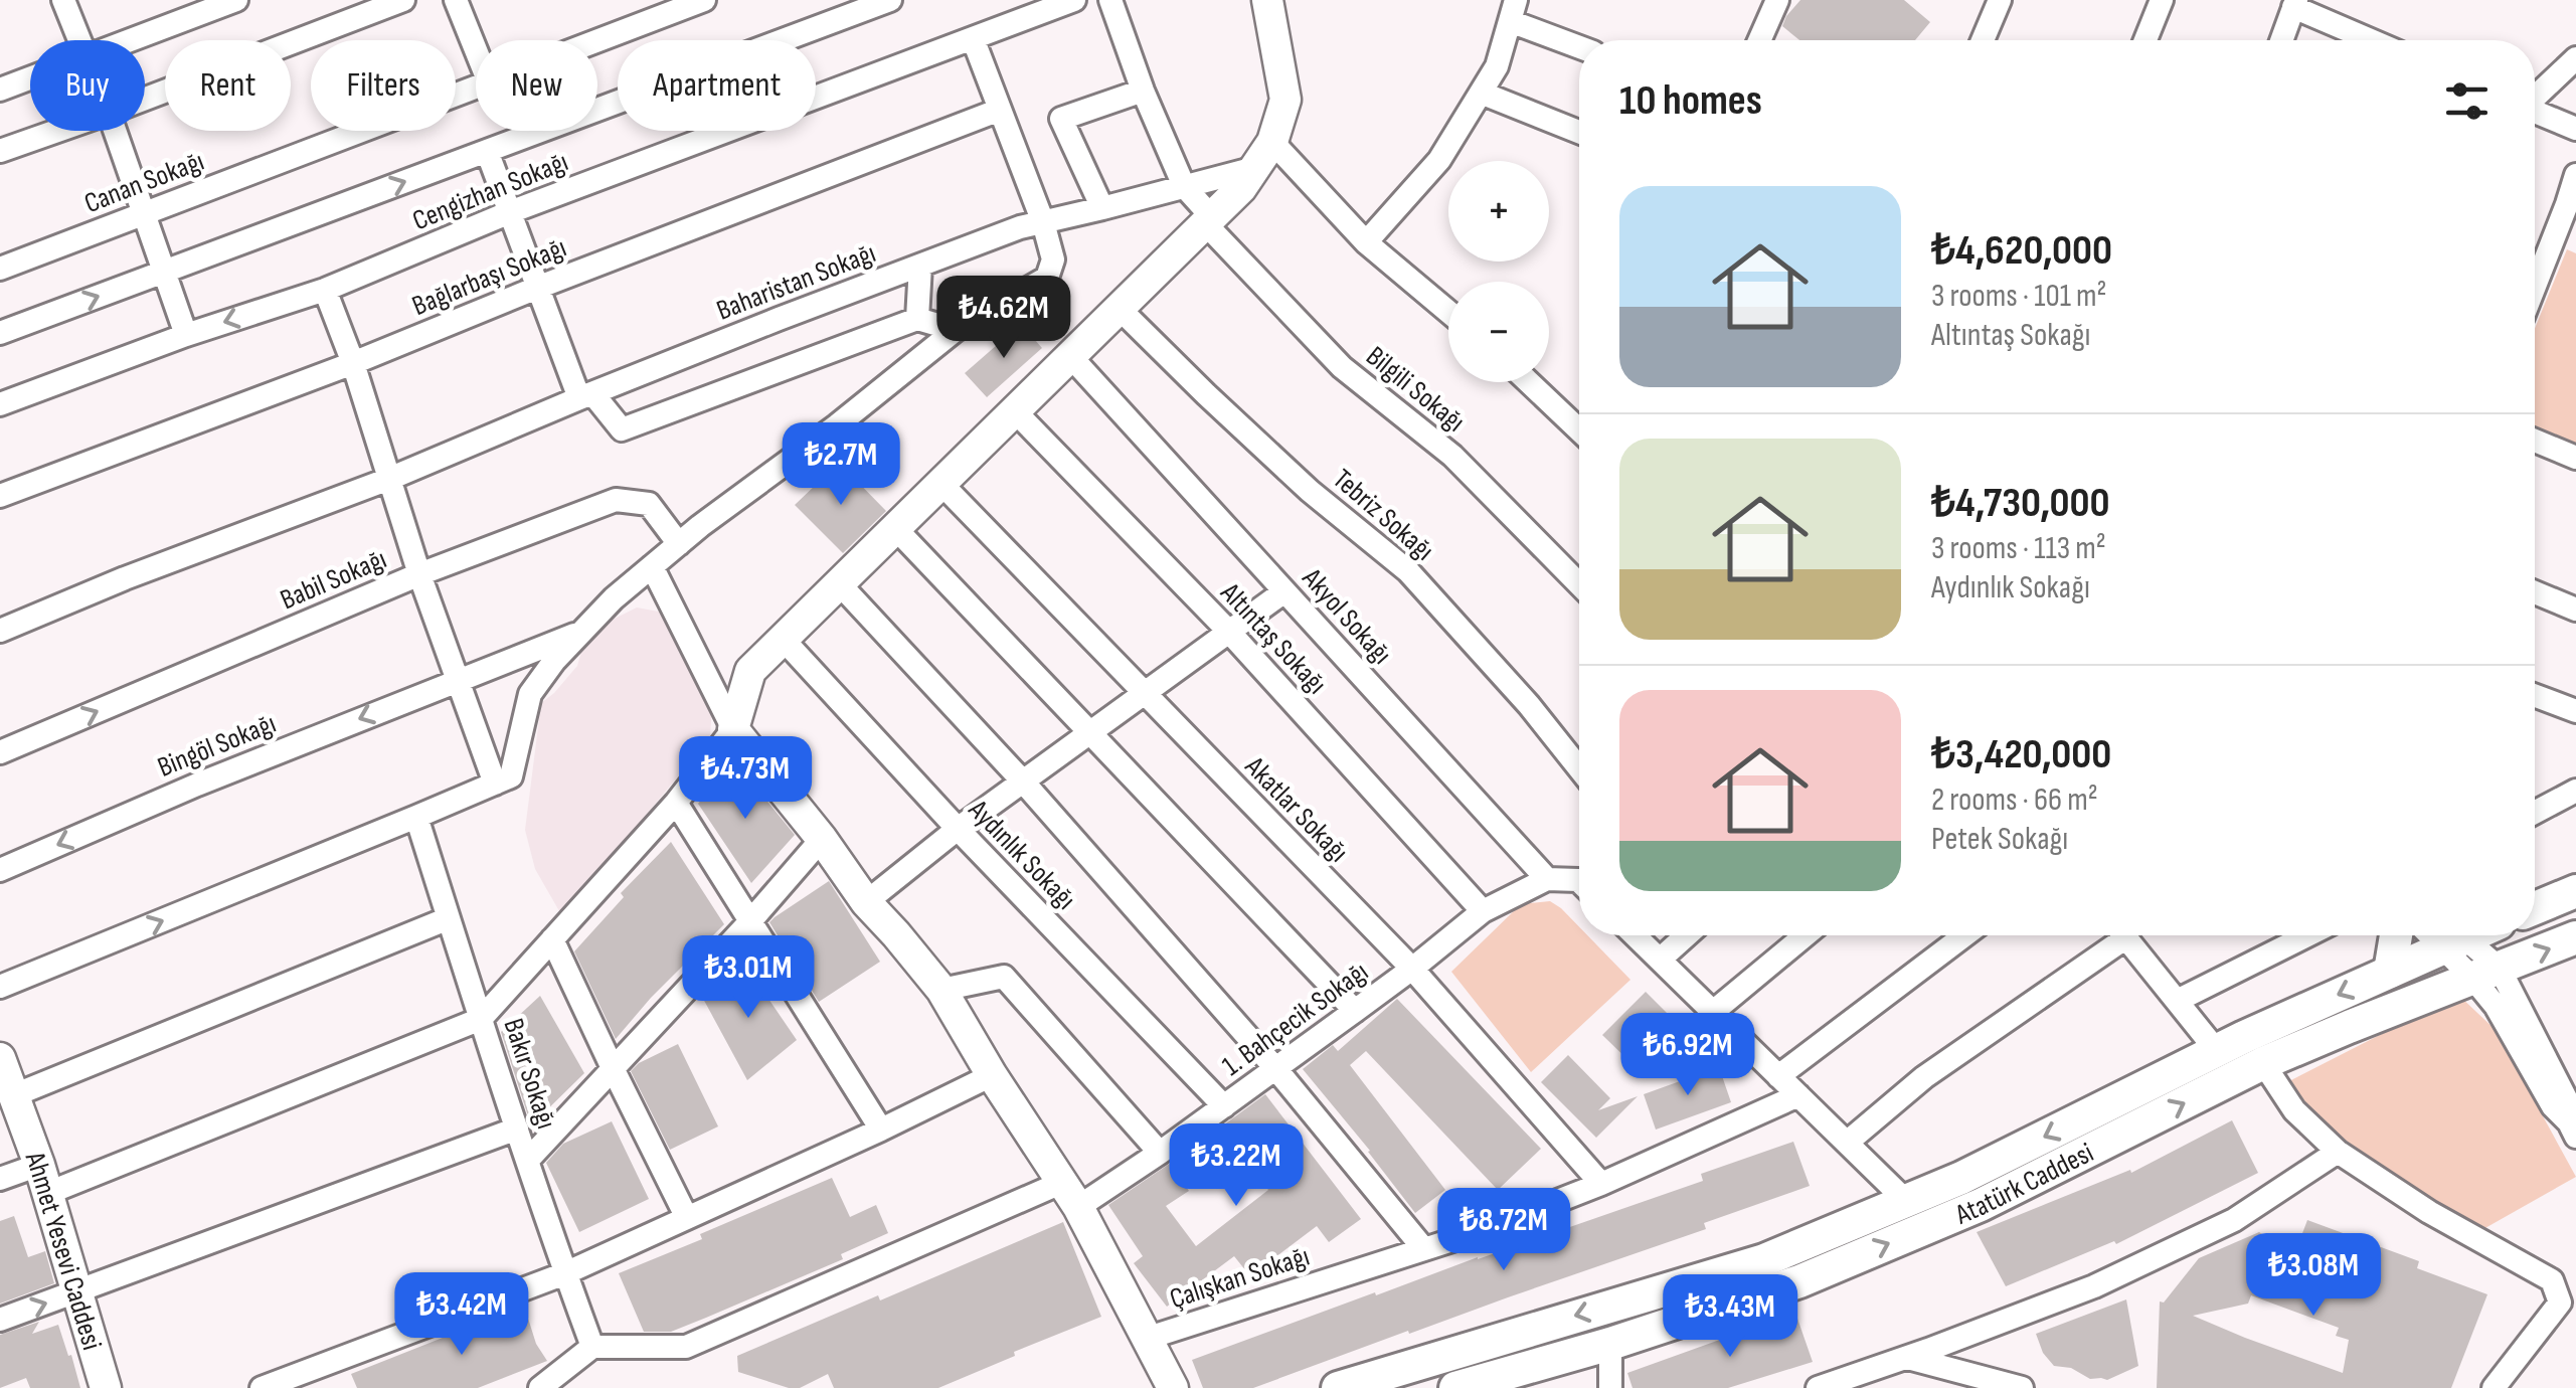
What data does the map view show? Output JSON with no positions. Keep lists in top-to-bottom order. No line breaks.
{"streets":{"main road":["Atatürk Caddesi"],"street":["Canan Sokağı","Cengizhan Sokağı","Bağlarbaşı Sokağı","Baharistan Sokağı","Bilgili Sokağı","Tebriz Sokağı","Babil Sokağı","Akyol Sokağı","Altıntaş Sokağı","Bingöl Sokağı","Akatlar Sokağı","Aydınlık Sokağı","1. Bahçecik Sokağı","Bakır Sokağı","Ahmet Yesevi Caddesi","Çalışkan Sokağı"]},"crossings":[["Baharistan Sokağı","Bilgili Sokağı"],["Akyol Sokağı","1. Bahçecik Sokağı"],["Altıntaş Sokağı","1. Bahçecik Sokağı"],["Akatlar Sokağı","1. Bahçecik Sokağı"],["Akatlar Sokağı","Çalışkan Sokağı"],["Aydınlık Sokağı","1. Bahçecik Sokağı"],["1. Bahçecik Sokağı","Bakır Sokağı"]],"one_way":["Babil Sokağı"],"page":{"chip":["Buy","Rent","Filters","New","Apartment"],"heading":"10 homes","map_buttons":["+","−"],"list":[{"name":"₺4,620,000","note":"3 rooms · 101 m² · Altıntaş Sokağı"},{"name":"₺4,730,000","note":"3 rooms · 113 m² · Aydınlık Sokağı"},{"name":"₺3,420,000","note":"2 rooms · 66 m² · Petek Sokağı"}],"price":["₺4.62M","₺2.7M","₺4.73M","₺3.01M","₺6.92M","₺3.22M","₺8.72M","₺3.08M","₺3.42M","₺3.43M"]}}
